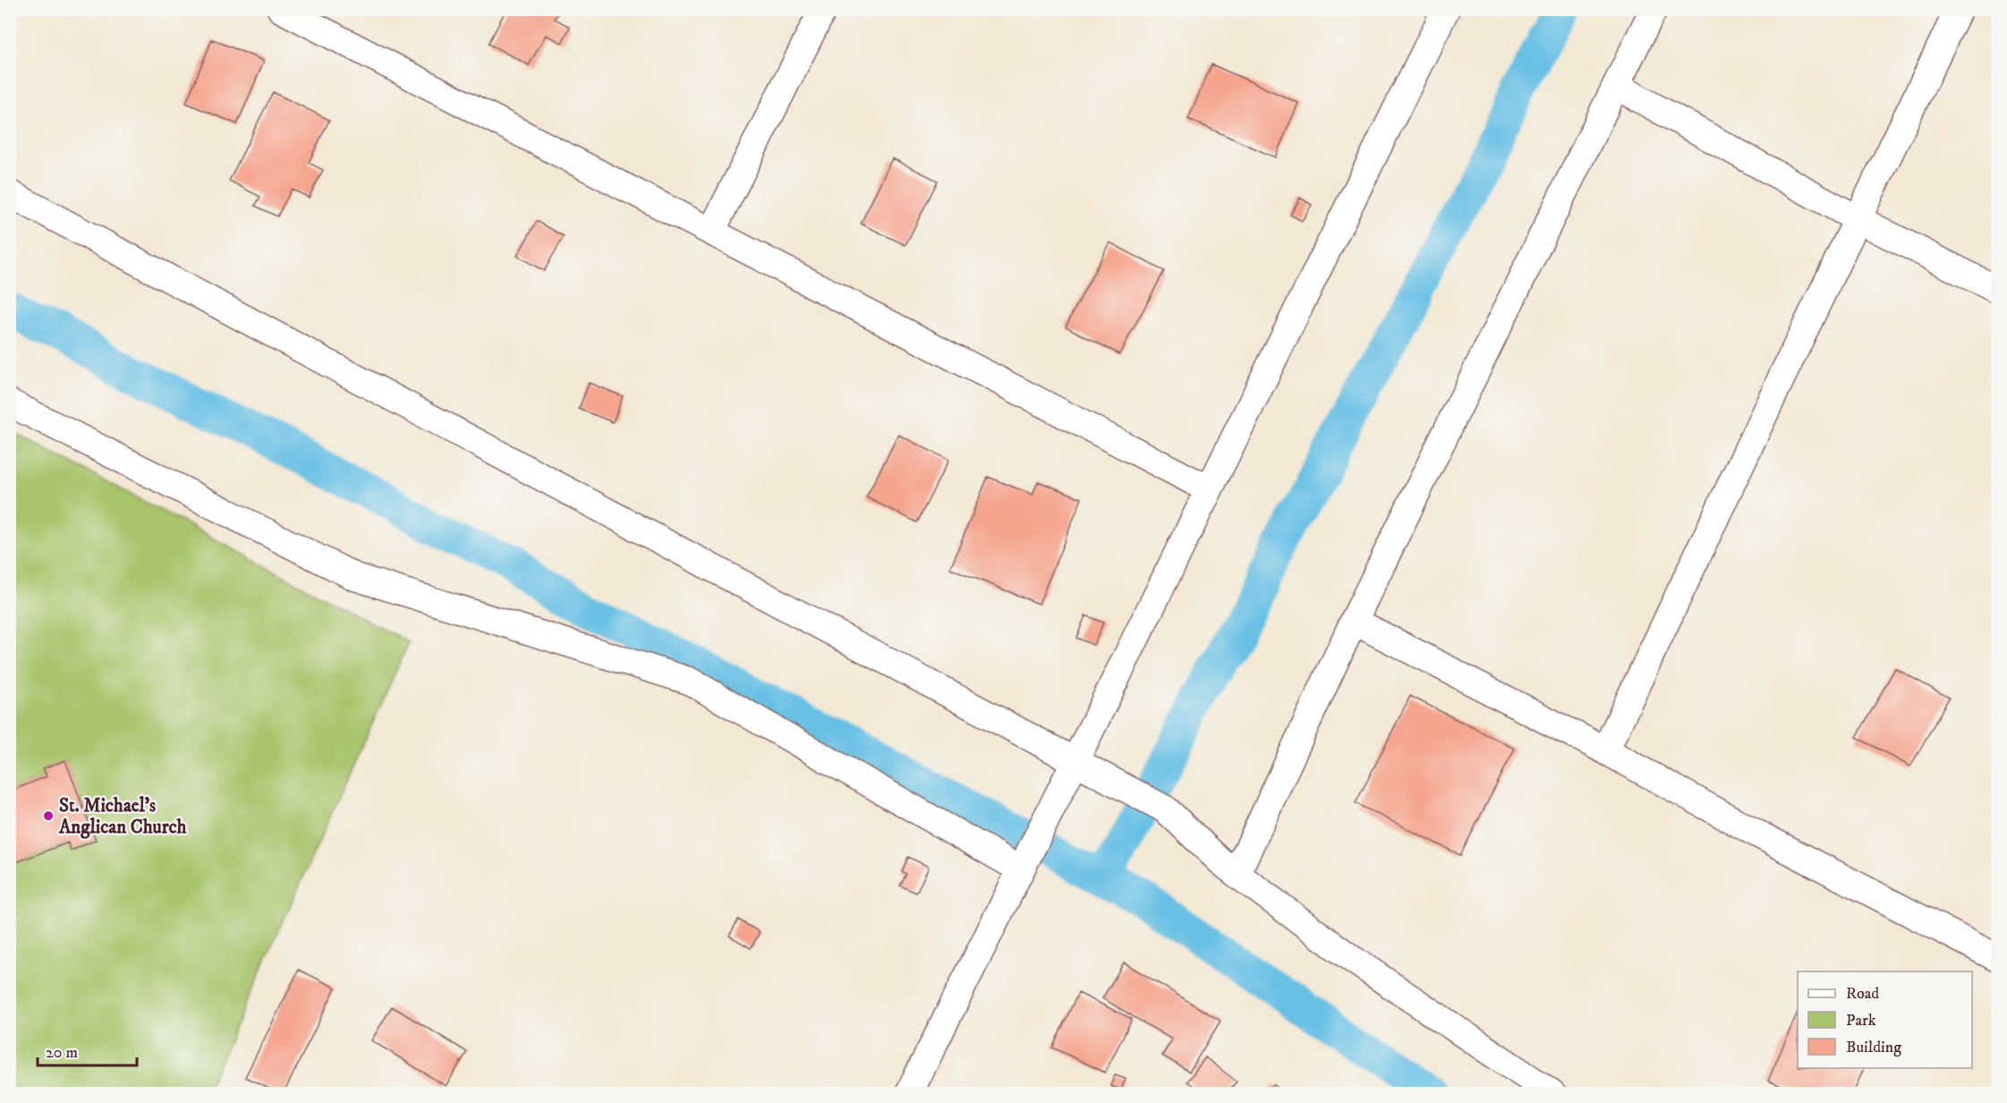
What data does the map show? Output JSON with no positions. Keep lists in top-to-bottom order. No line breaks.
{"places":["St. Michael’s Anglican Church"],"legend":["Road","Park","Building"],"scale_bar":"20 m"}
